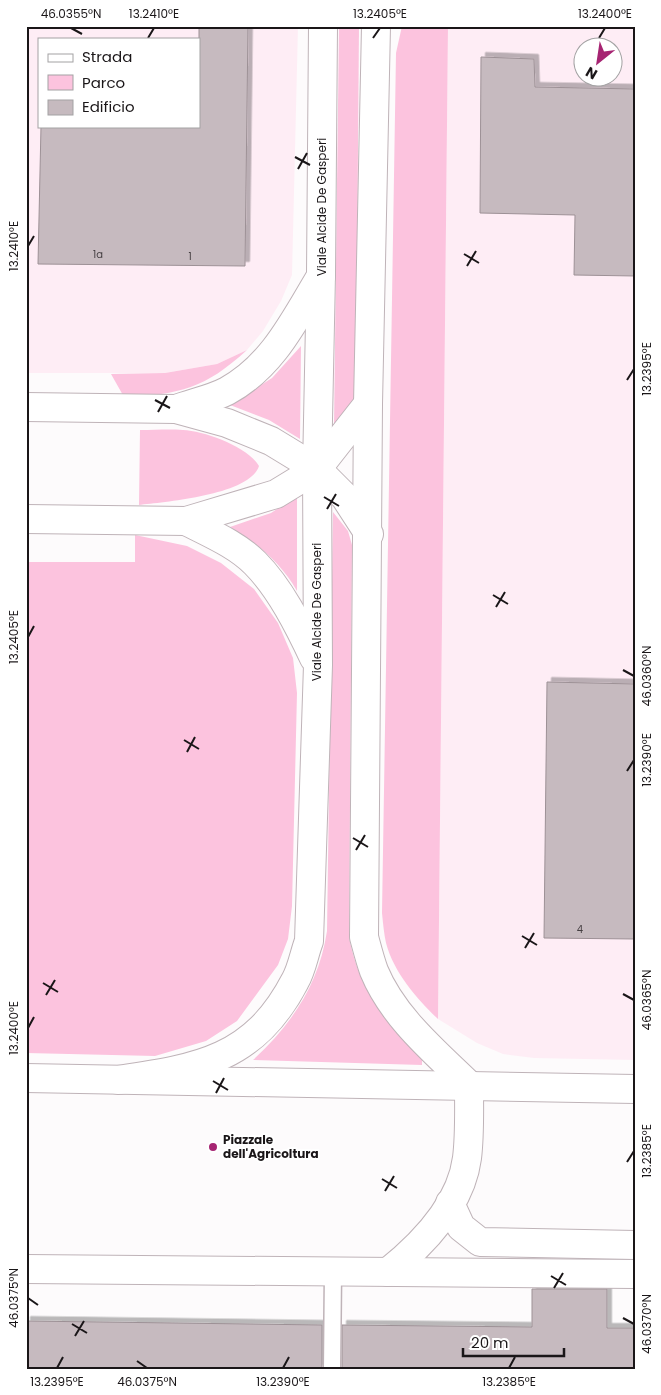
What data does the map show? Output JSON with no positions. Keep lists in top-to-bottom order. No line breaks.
{"streets":{"street":["Viale Alcide De Gasperi"]},"places":["Piazzale dell'Agricoltura"],"house_numbers":["1a","1","4"],"legend":["Strada","Parco","Edificio"],"scale_bar":"20 m","north":"bottom left","coordinates":["46.0355°N","13.2410°E","13.2405°E","13.2400°E","13.2395°E","46.0360°N","13.2390°E","46.0365°N","13.2385°E","46.0375°N","46.0370°N"]}
